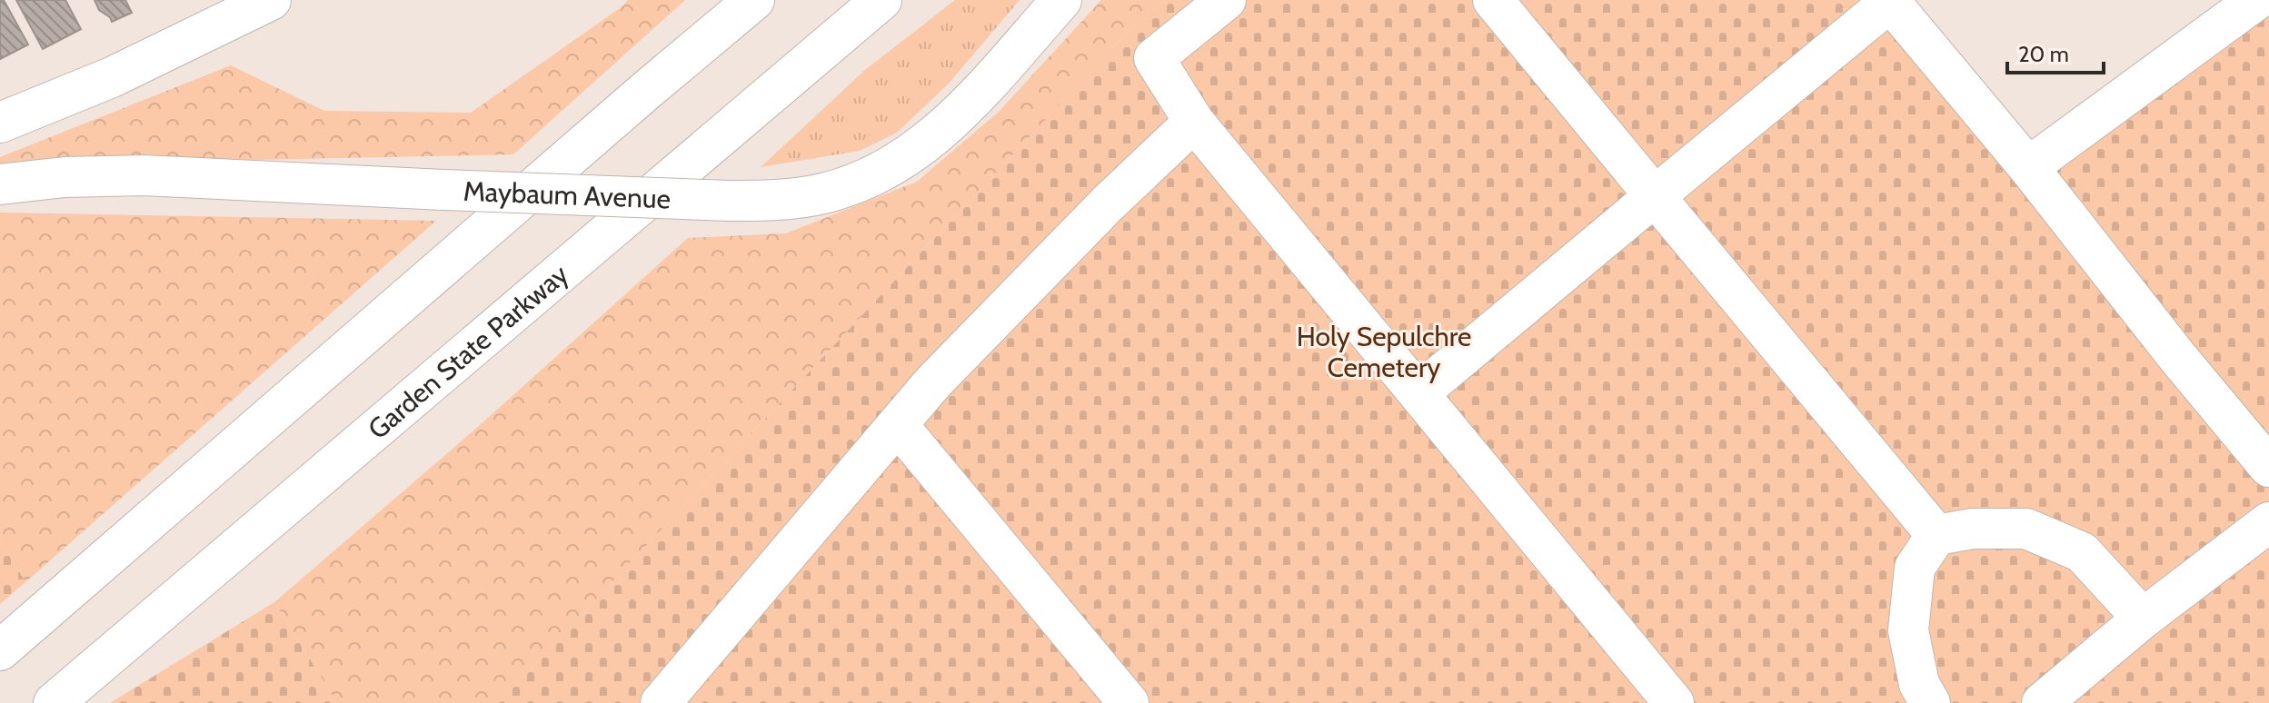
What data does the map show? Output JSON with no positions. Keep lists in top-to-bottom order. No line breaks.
{"streets":{"main road":["Maybaum Avenue","Garden State Parkway"]},"parks":["Holy Sepulchre Cemetery"],"scale_bar":"20 m"}
